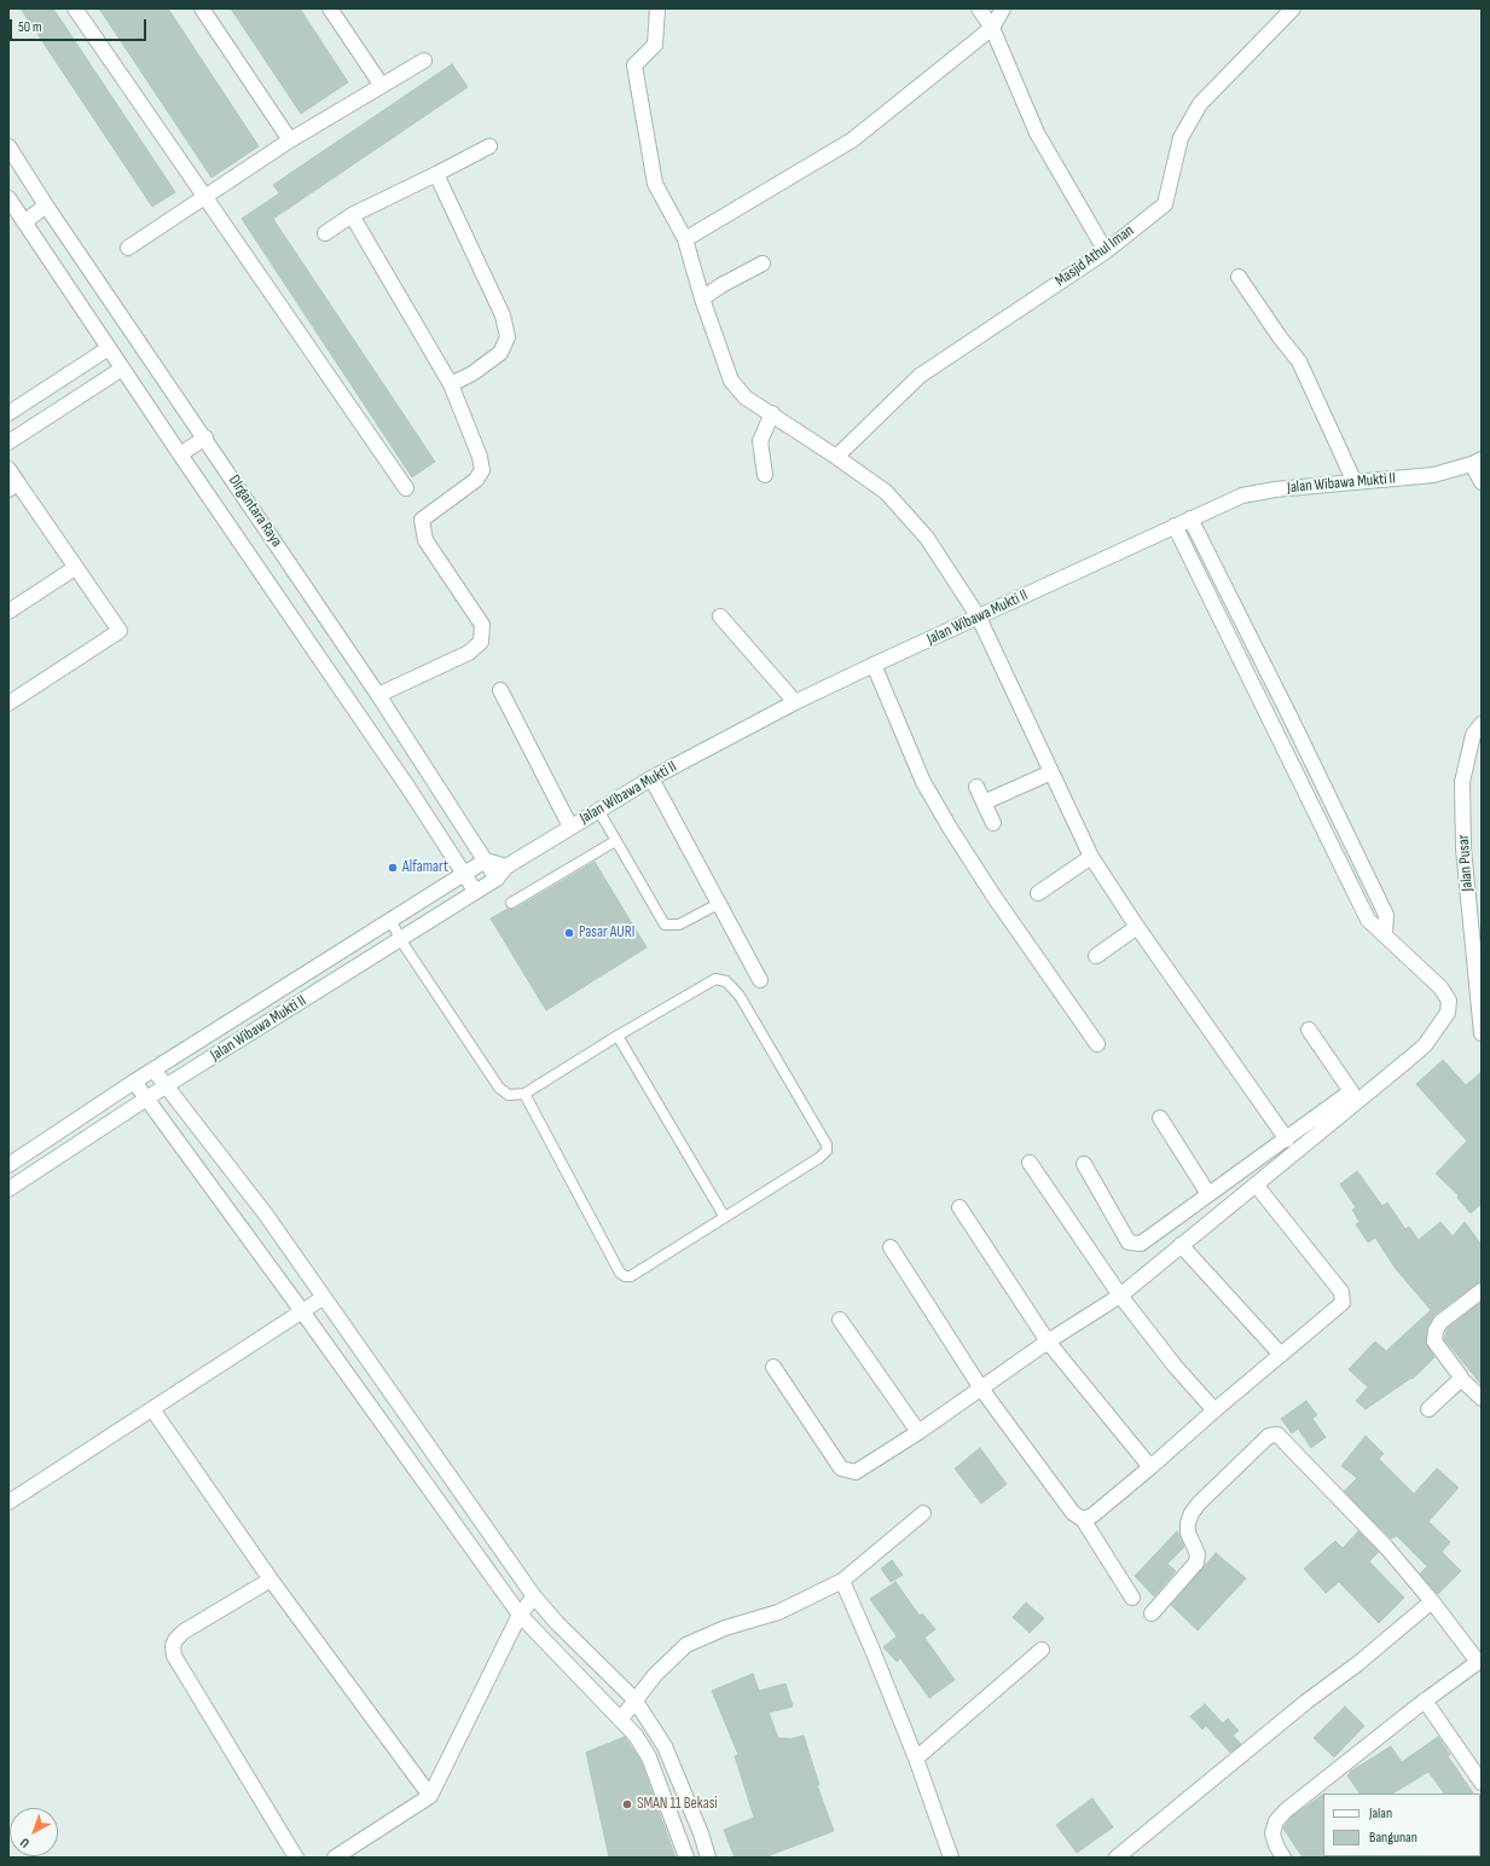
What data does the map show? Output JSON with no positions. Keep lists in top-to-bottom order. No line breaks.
{"streets":{"street":["Masjid Athul Iman","Jalan Wibawa Mukti II","DIrgantara Raya","Jalan Pusar"]},"crossings":[["Jalan Wibawa Mukti II","DIrgantara Raya"]],"places":["Alfamart","Pasar AURI","SMAN 11 Bekasi"],"legend":["Jalan","Bangunan"],"scale_bar":"50 m","north":"bottom left"}
